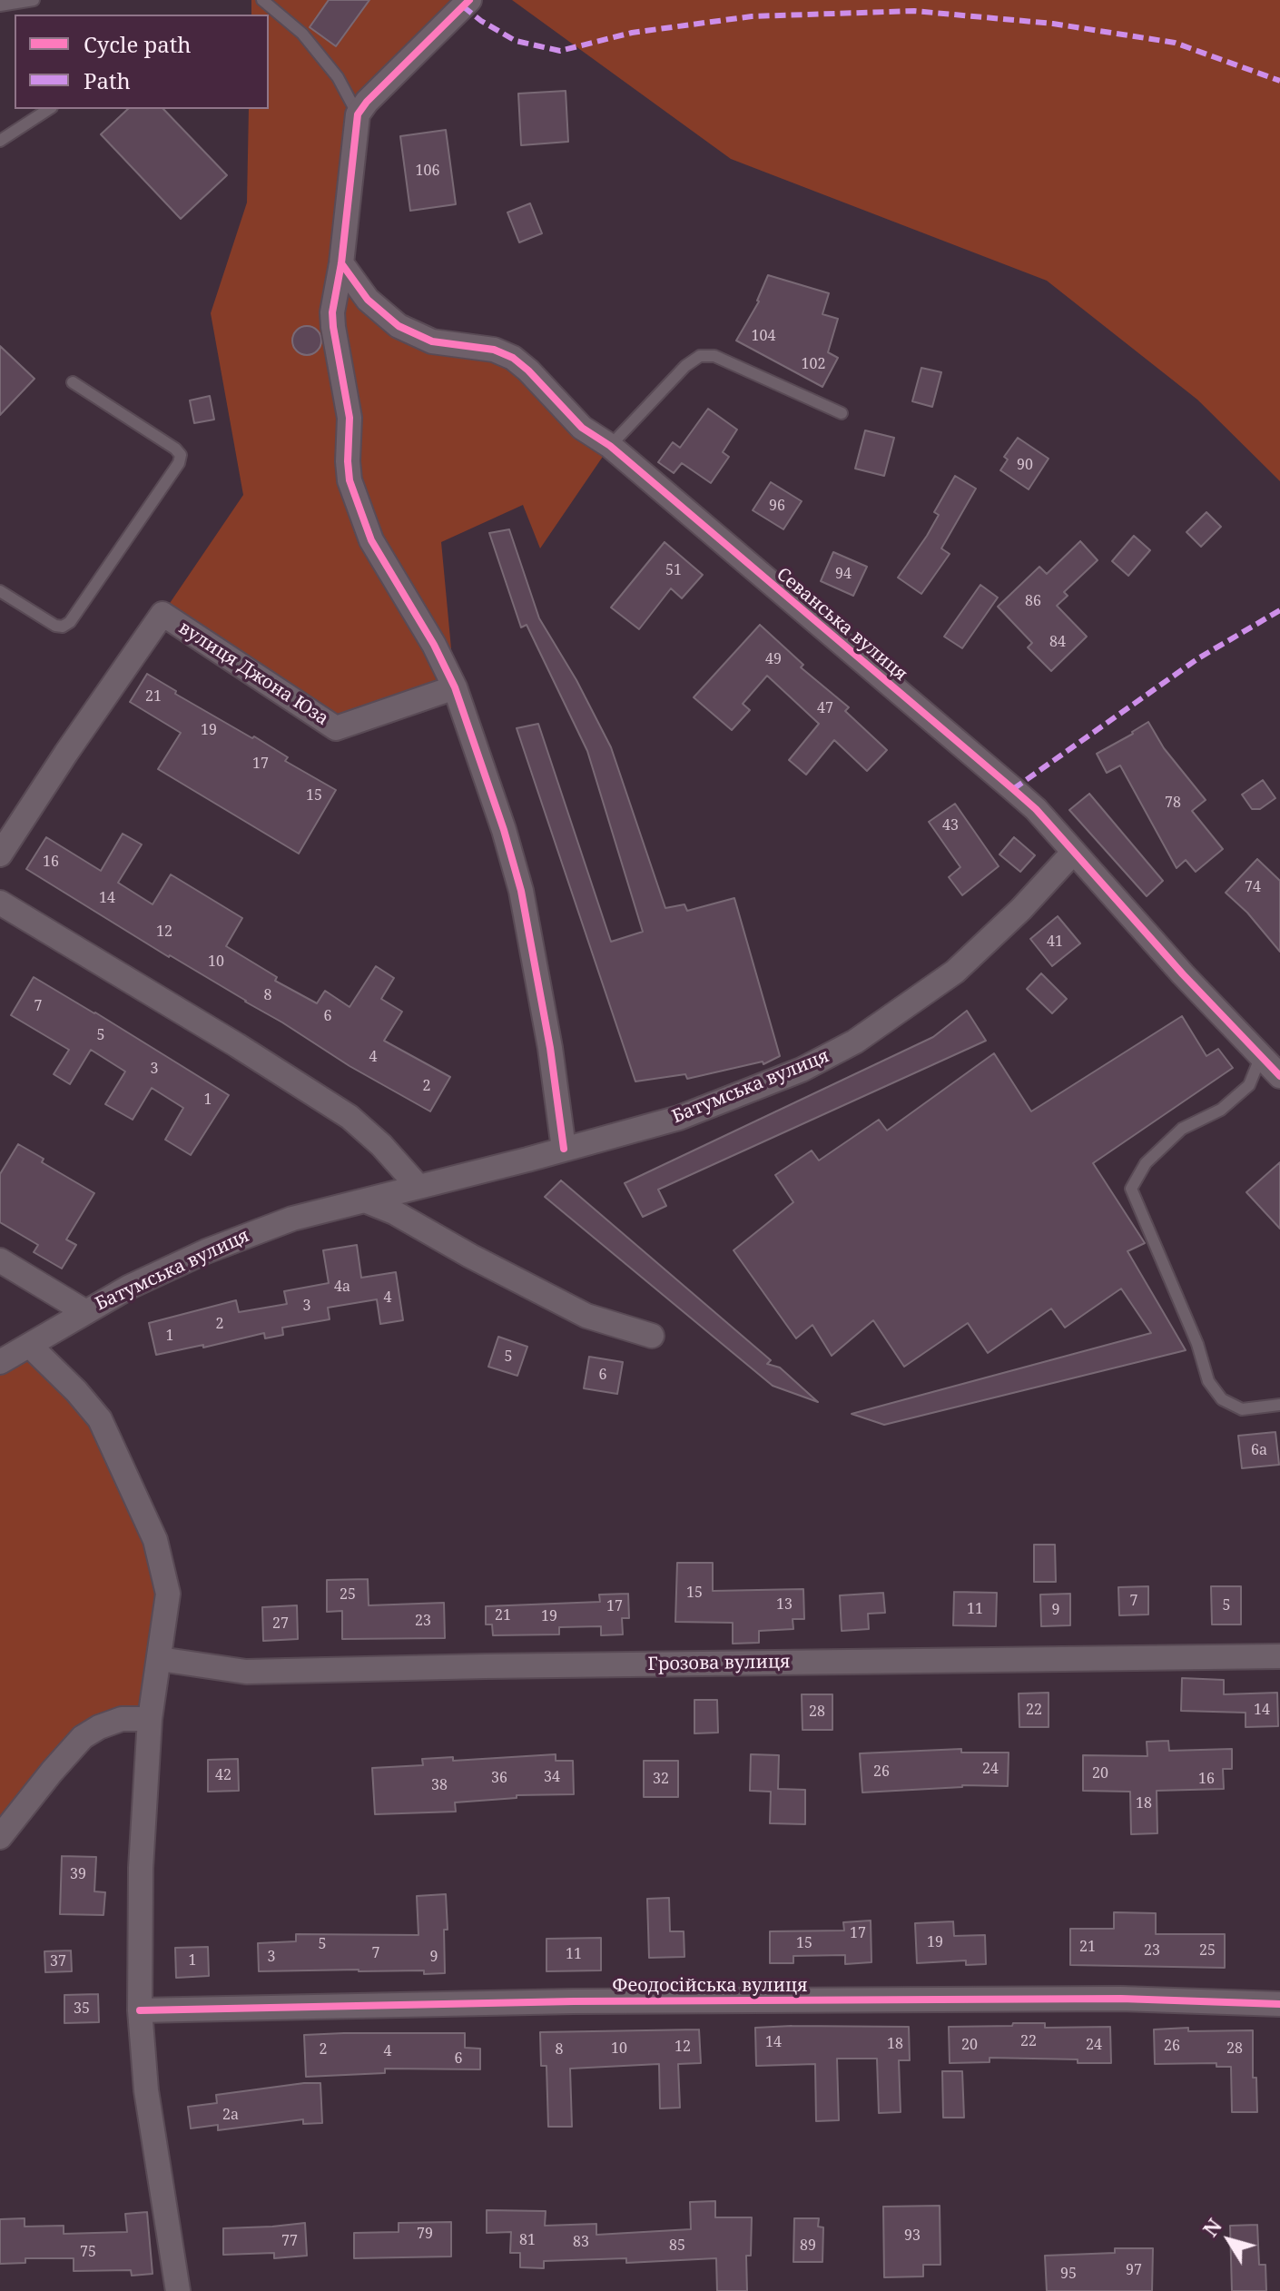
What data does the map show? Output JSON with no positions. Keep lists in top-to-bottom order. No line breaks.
{"streets":{"street":["Севанська вулиця","вулиця Джона Юза","Батумська вулиця","Грозова вулиця","Феодосійська вулиця"]},"crossings":[["Севанська вулиця","Батумська вулиця"]],"house_numbers":["106","104","102","90","96","51","94","86","84","49","21","47","19","17","15","78","43","16","74","14","12","41","10","8","7","6","5","4","3","2","1","4а","4","3","2","1","5","6","6а","15","25","7","13","5","17","11","9","21","19","23","27","22","14","28","24","26","20","42","34","36","32","16","38","18","39","17","19","15","5","21","23","25","7","11","3","9","1","37","35","22","14","18","20","24","26","12","10","28","2","8","4","6","2а","79","93","81","77","83","85","89","75","97","95"],"legend":["Cycle path","Path"],"north":"top left"}
